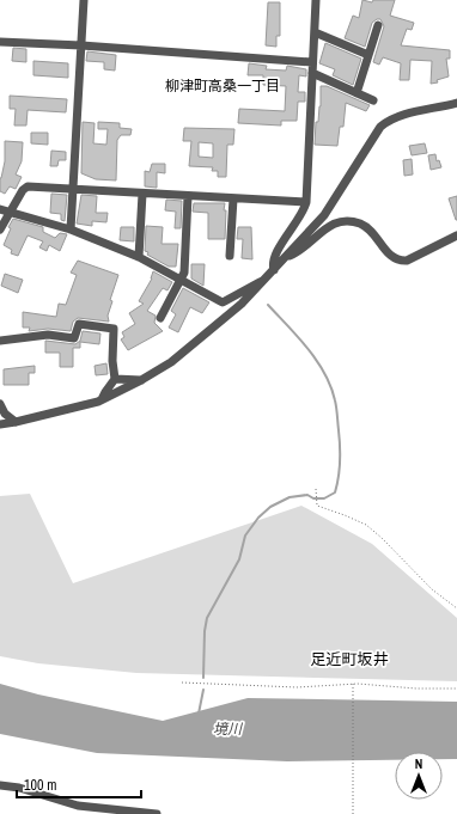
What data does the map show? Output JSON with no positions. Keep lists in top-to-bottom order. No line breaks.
{"districts":["柳津町高桑一丁目","足近町坂井"],"water":["境川"],"scale_bar":"100 m","north":"top"}
